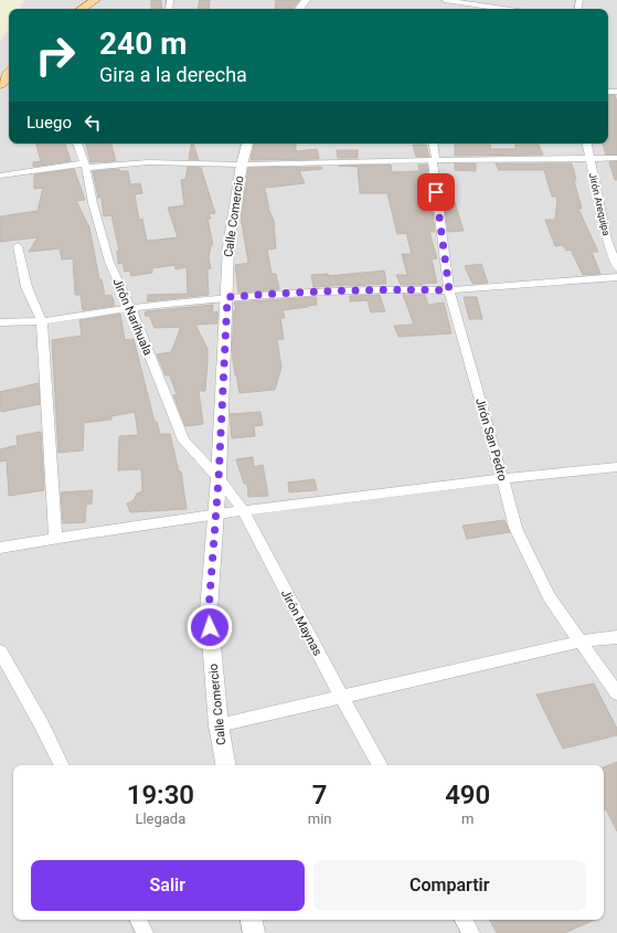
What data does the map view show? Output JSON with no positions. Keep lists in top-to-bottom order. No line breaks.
{"streets":{"street":["Jirón Arequipa","Calle Comercio","Jirón Narihuala","Jirón San Pedro","Jirón Maynas"]},"crossings":[["Calle Comercio","Jirón Narihuala"],["Calle Comercio","Jirón Maynas"],["Jirón Narihuala","Jirón Maynas"]],"page":{"turn":["240 m","Gira a la derecha"],"then":"Luego","eta":["19:30","Llegada","7","min","490","m"],"buttons":["Salir","Compartir"]}}
